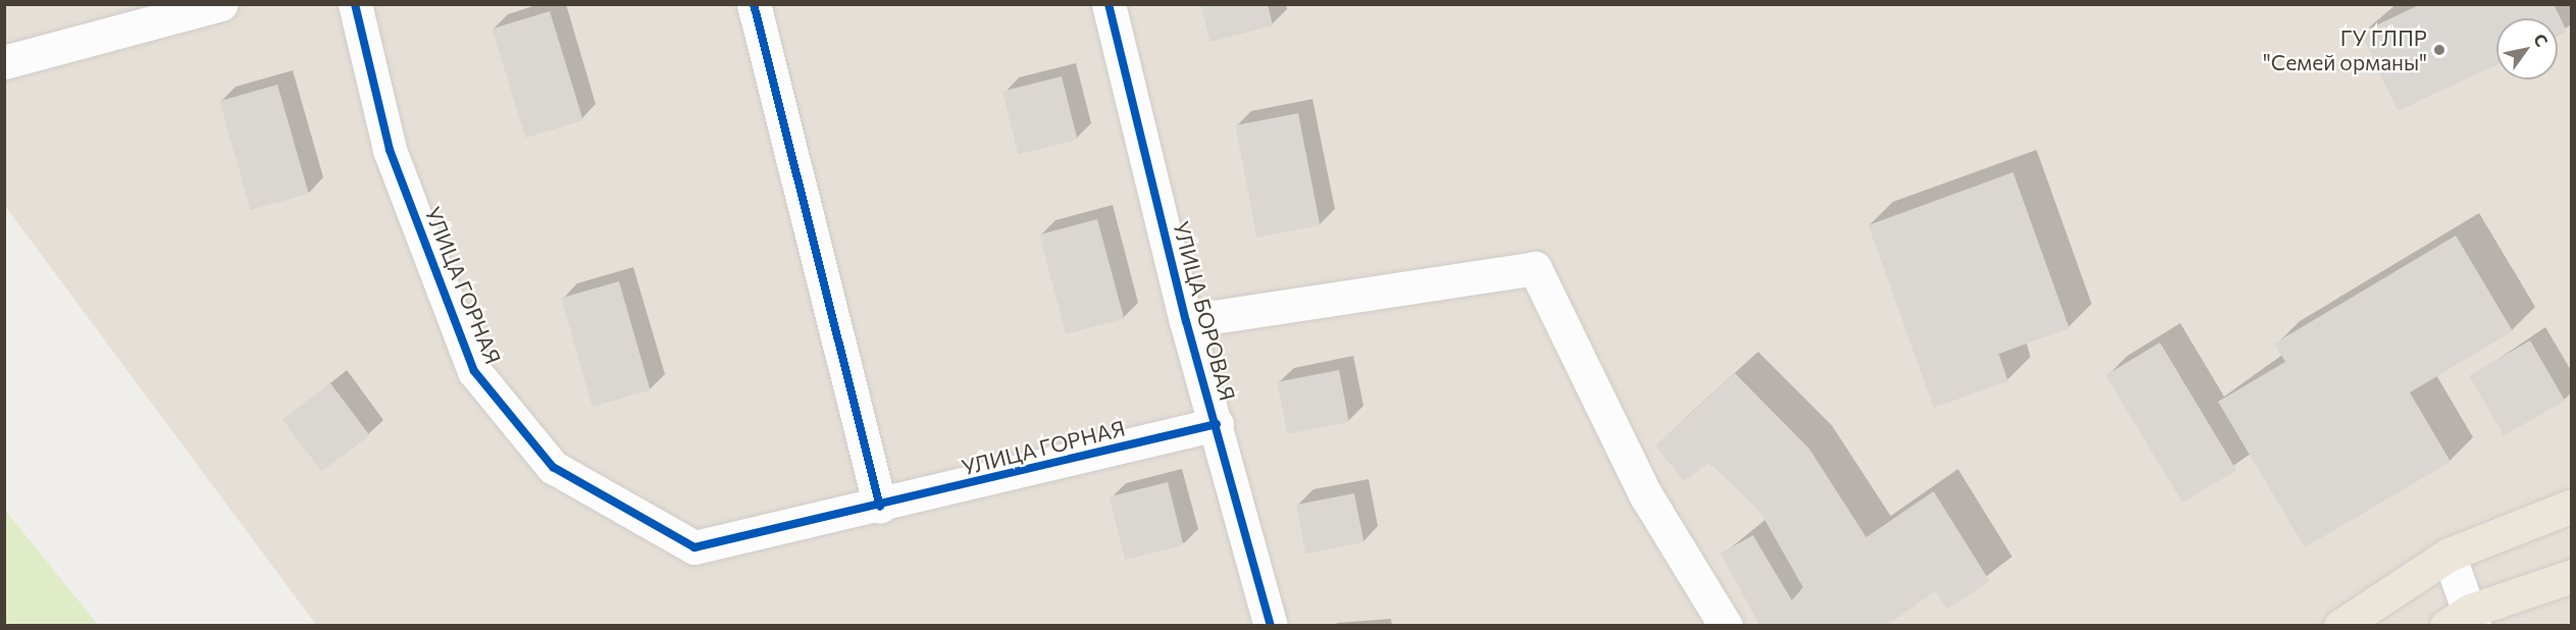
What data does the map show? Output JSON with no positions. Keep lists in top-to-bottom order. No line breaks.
{"streets":{"street":["УЛИЦА ГОРНАЯ","УЛИЦА БОРОВАЯ"]},"crossings":[["УЛИЦА ГОРНАЯ","УЛИЦА БОРОВАЯ"]],"places":["ГУ ГЛПР \"Семей орманы\""],"north":"top right"}
